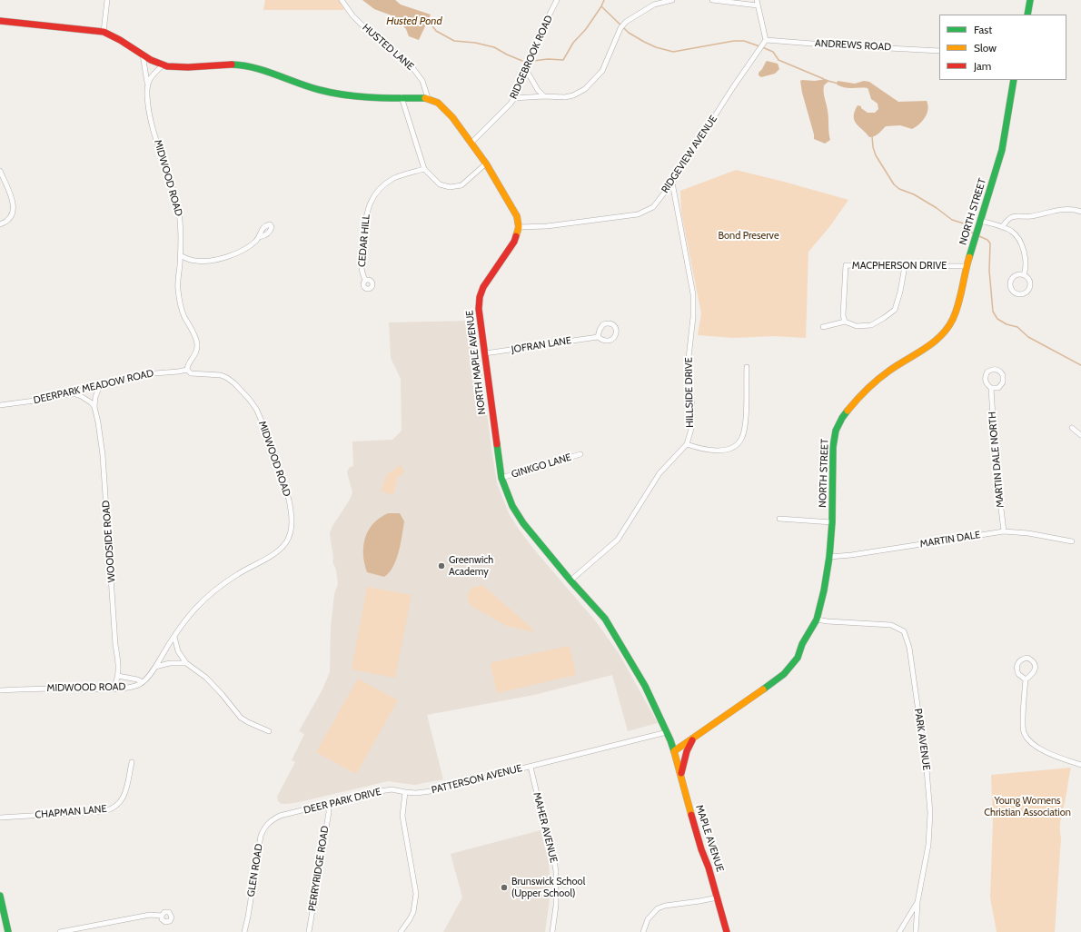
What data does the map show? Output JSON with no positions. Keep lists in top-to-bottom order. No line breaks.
{"streets":{"street":["ANDREWS ROAD","HUSTED LANE","RIDGEBROOK ROAD","RIDGEVIEW AVENUE","MIDWOOD ROAD","NORTH STREET","CEDAR HILL","MACPHERSON DRIVE","JOFRAN LANE","NORTH MAPLE AVENUE","DEERPARK MEADOW ROAD","HILLSIDE DRIVE","MARTIN DALE NORTH","GINKGO LANE","MARTIN DALE","WOODSIDE ROAD","PARK AVENUE","PATTERSON AVENUE","DEER PARK DRIVE","CHAPMAN LANE","MAHER AVENUE","MAPLE AVENUE","PERRYRIDGE ROAD","GLEN ROAD"]},"crossings":[["ANDREWS ROAD","RIDGEVIEW AVENUE"],["RIDGEVIEW AVENUE","NORTH MAPLE AVENUE"],["RIDGEVIEW AVENUE","HILLSIDE DRIVE"],["MIDWOOD ROAD","DEERPARK MEADOW ROAD"],["MIDWOOD ROAD","WOODSIDE ROAD"],["NORTH STREET","MACPHERSON DRIVE"],["NORTH STREET","NORTH MAPLE AVENUE"],["NORTH STREET","MARTIN DALE"],["NORTH STREET","PARK AVENUE"],["NORTH STREET","MAPLE AVENUE"],["JOFRAN LANE","NORTH MAPLE AVENUE"],["NORTH MAPLE AVENUE","HILLSIDE DRIVE"],["NORTH MAPLE AVENUE","GINKGO LANE"],["NORTH MAPLE AVENUE","PATTERSON AVENUE"],["NORTH MAPLE AVENUE","MAPLE AVENUE"],["DEERPARK MEADOW ROAD","WOODSIDE ROAD"],["MARTIN DALE NORTH","MARTIN DALE"],["PATTERSON AVENUE","DEER PARK DRIVE"],["PATTERSON AVENUE","MAHER AVENUE"],["DEER PARK DRIVE","PERRYRIDGE ROAD"],["DEER PARK DRIVE","GLEN ROAD"]],"water":["Husted Pond"],"parks":["Bond Preserve","Young Womens Christian Association"],"places":["Greenwich Academy","Brunswick School (Upper School)"],"legend":["Fast","Slow","Jam"]}
